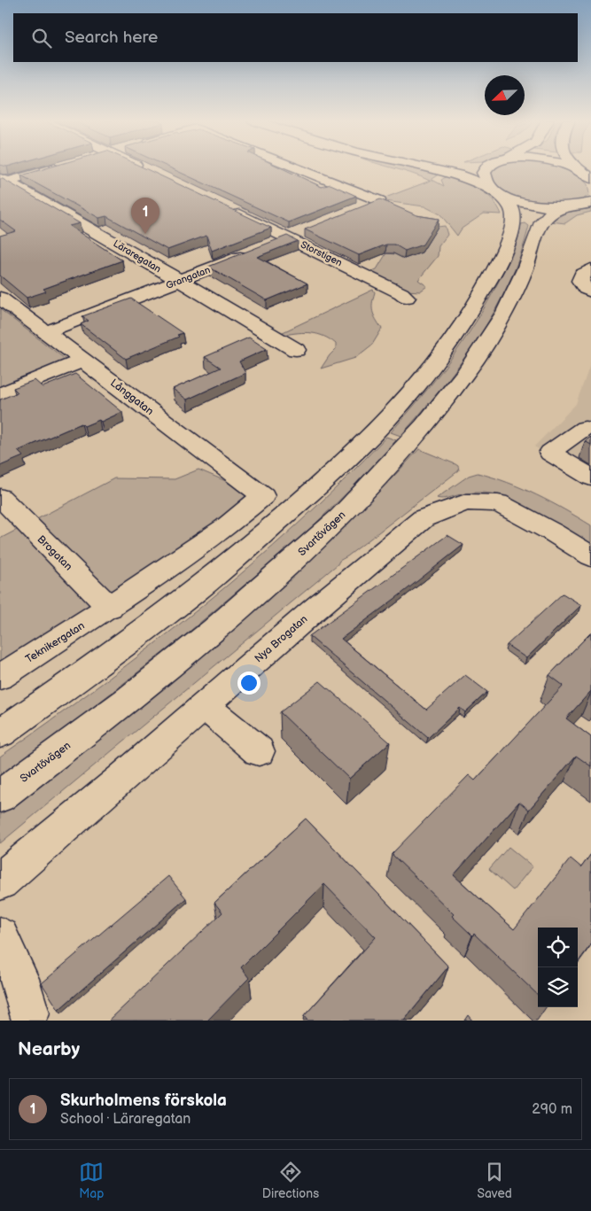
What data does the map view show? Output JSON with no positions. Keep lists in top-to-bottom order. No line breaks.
{"streets":{"street":["Storstigen","Läraregatan","Grangatan","Långgatan","Svartövägen","Brogatan","Nya Brogatan","Teknikergatan"]},"crossings":[["Storstigen","Grangatan"],["Läraregatan","Grangatan"],["Grangatan","Långgatan"],["Långgatan","Teknikergatan"],["Brogatan","Teknikergatan"]],"north":"bottom left","page":{"search":"Search here","pins":"1","heading":"Nearby","list":[{"mark":"1","name":"Skurholmens förskola","note":"School · Läraregatan","value":"290 m"}],"nav":["Map","Directions","Saved"]}}
